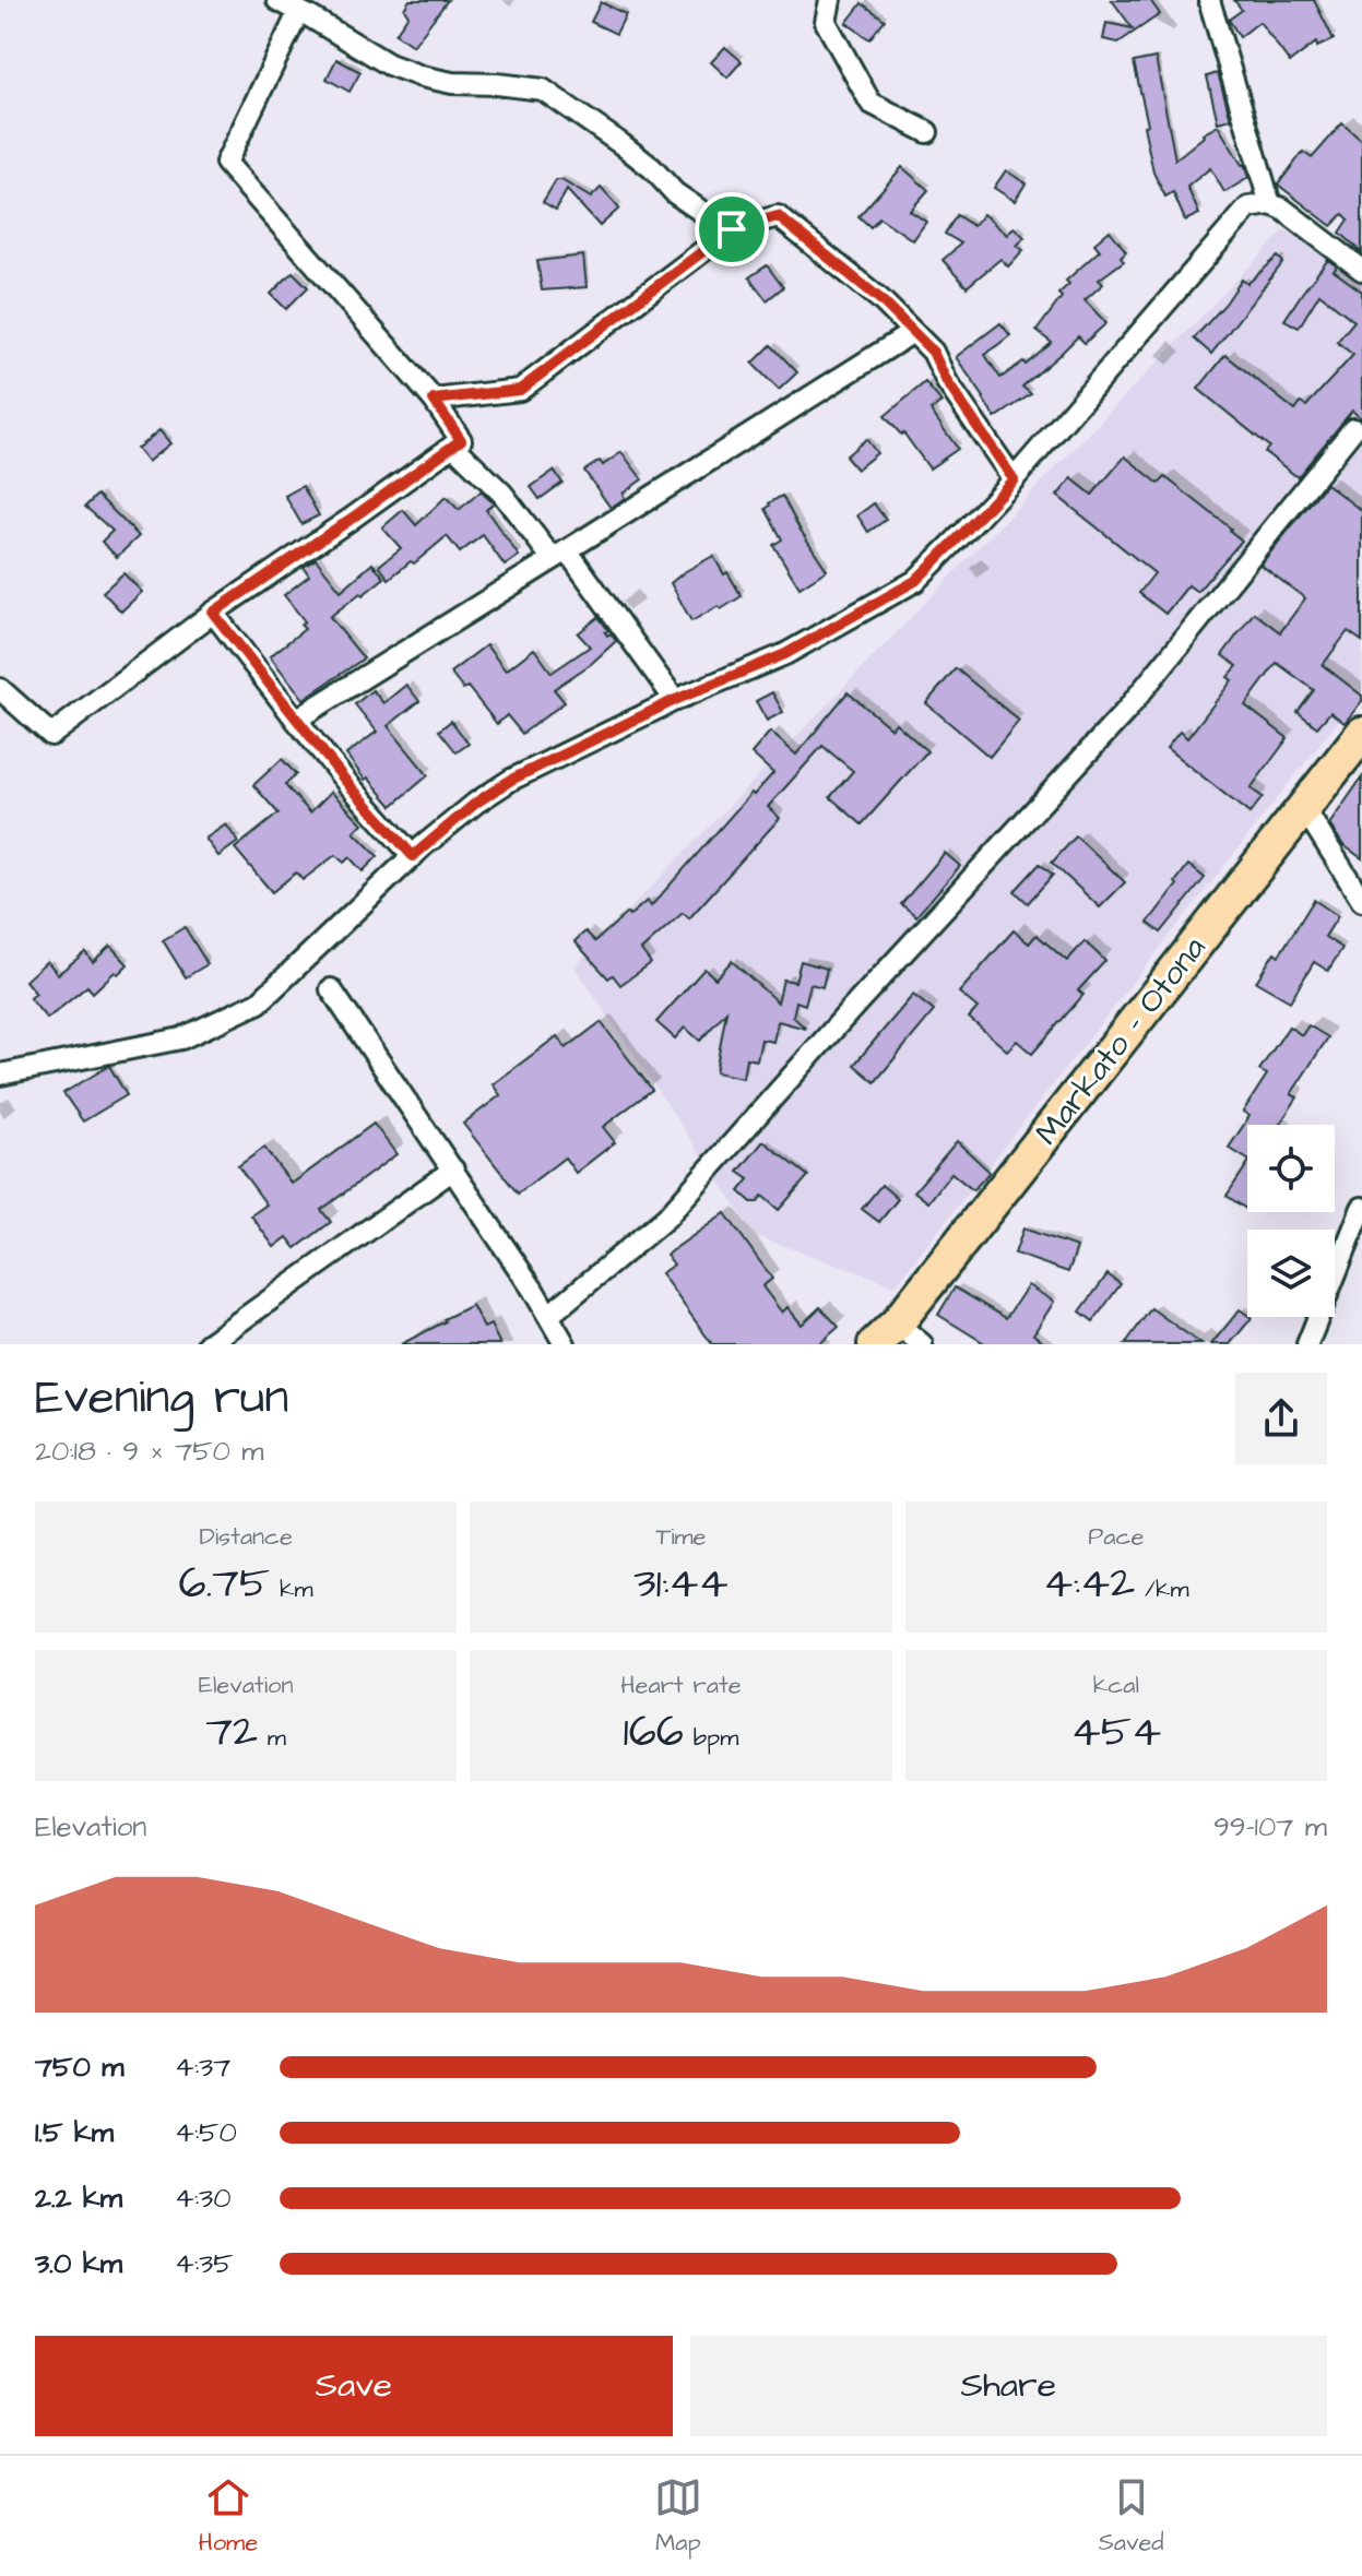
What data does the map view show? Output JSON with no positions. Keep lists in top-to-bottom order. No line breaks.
{"streets":{"main road":["Markato - Otona"]},"page":{"heading":["Evening run","20:18 · 9 × 750 m"],"stats":[["Distance","6.75 km"],["Time","31:44"],["Pace","4:42 /km"],["Elevation","72 m"],["Heart rate","166 bpm"],["kcal","454"]],"chart":["Elevation","99–107 m"],"list":[{"name":"750 m","note":"4:37"},{"name":"1.5 km","note":"4:50"},{"name":"2.2 km","note":"4:30"},{"name":"3.0 km","note":"4:35"}],"buttons":["Save","Share"],"tabs":["Home","Map","Saved"]}}
